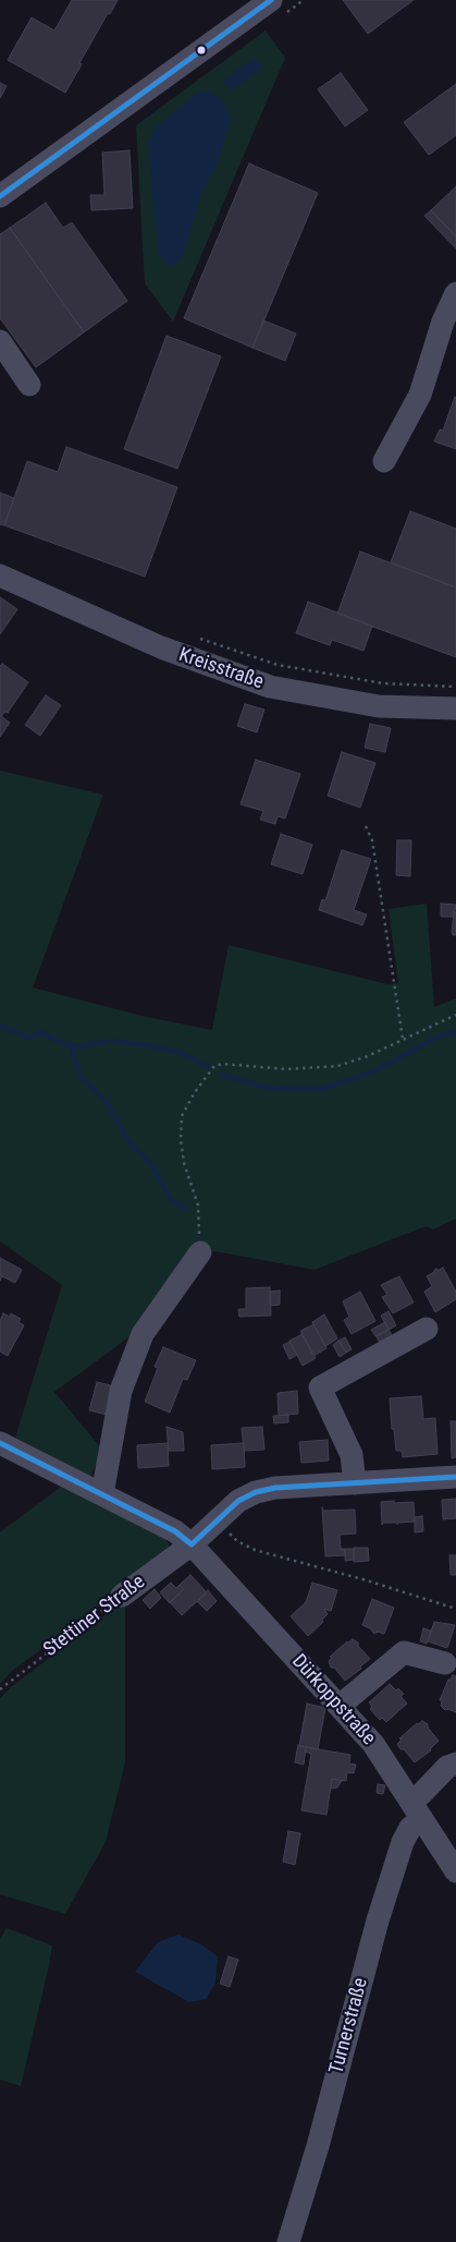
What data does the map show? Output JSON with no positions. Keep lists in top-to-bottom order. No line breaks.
{"streets":{"street":["Kreisstraße","Stettiner Straße","Dürkoppstraße","Turnerstraße"]},"crossings":[["Stettiner Straße","Dürkoppstraße"],["Dürkoppstraße","Turnerstraße"]]}
